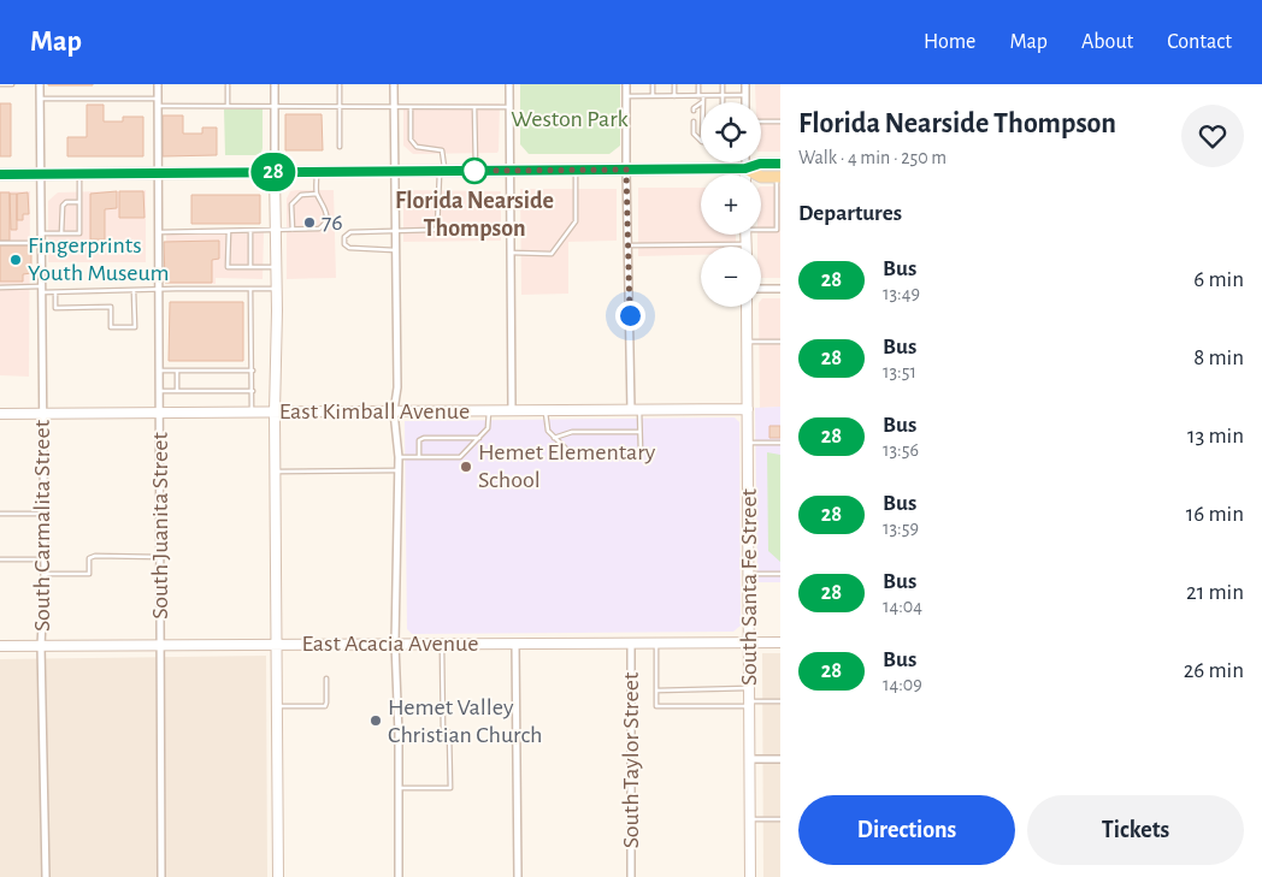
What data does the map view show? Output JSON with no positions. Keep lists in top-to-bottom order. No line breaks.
{"streets":{"street":["East Kimball Avenue","South Carmalita Street","South Juanita Street","South Santa Fe Street","East Acacia Avenue","South Taylor Street"]},"crossings":[["East Kimball Avenue","South Carmalita Street"],["East Kimball Avenue","South Juanita Street"],["East Kimball Avenue","South Santa Fe Street"],["South Carmalita Street","East Acacia Avenue"],["South Juanita Street","East Acacia Avenue"],["South Santa Fe Street","East Acacia Avenue"],["East Acacia Avenue","South Taylor Street"]],"parks":["Weston Park"],"places":["Florida Nearside Thompson","76","Fingerprints Youth Museum","Hemet Elementary School","Hemet Valley Christian Church"],"lines":["bus line 28"],"page":{"header":"Map","nav":["Home","Map","About","Contact"],"on_map":"28","heading":[["Florida Nearside Thompson","Walk · 4 min · 250 m"],"Departures"],"map_buttons":["+","−"],"list":[{"mark":"28","name":"Bus","note":"13:49","value":"6 min"},{"mark":"28","name":"Bus","note":"13:51","value":"8 min"},{"mark":"28","name":"Bus","note":"13:56","value":"13 min"},{"mark":"28","name":"Bus","note":"13:59","value":"16 min"},{"mark":"28","name":"Bus","note":"14:04","value":"21 min"},{"mark":"28","name":"Bus","note":"14:09","value":"26 min"}],"buttons":["Directions","Tickets"]}}
